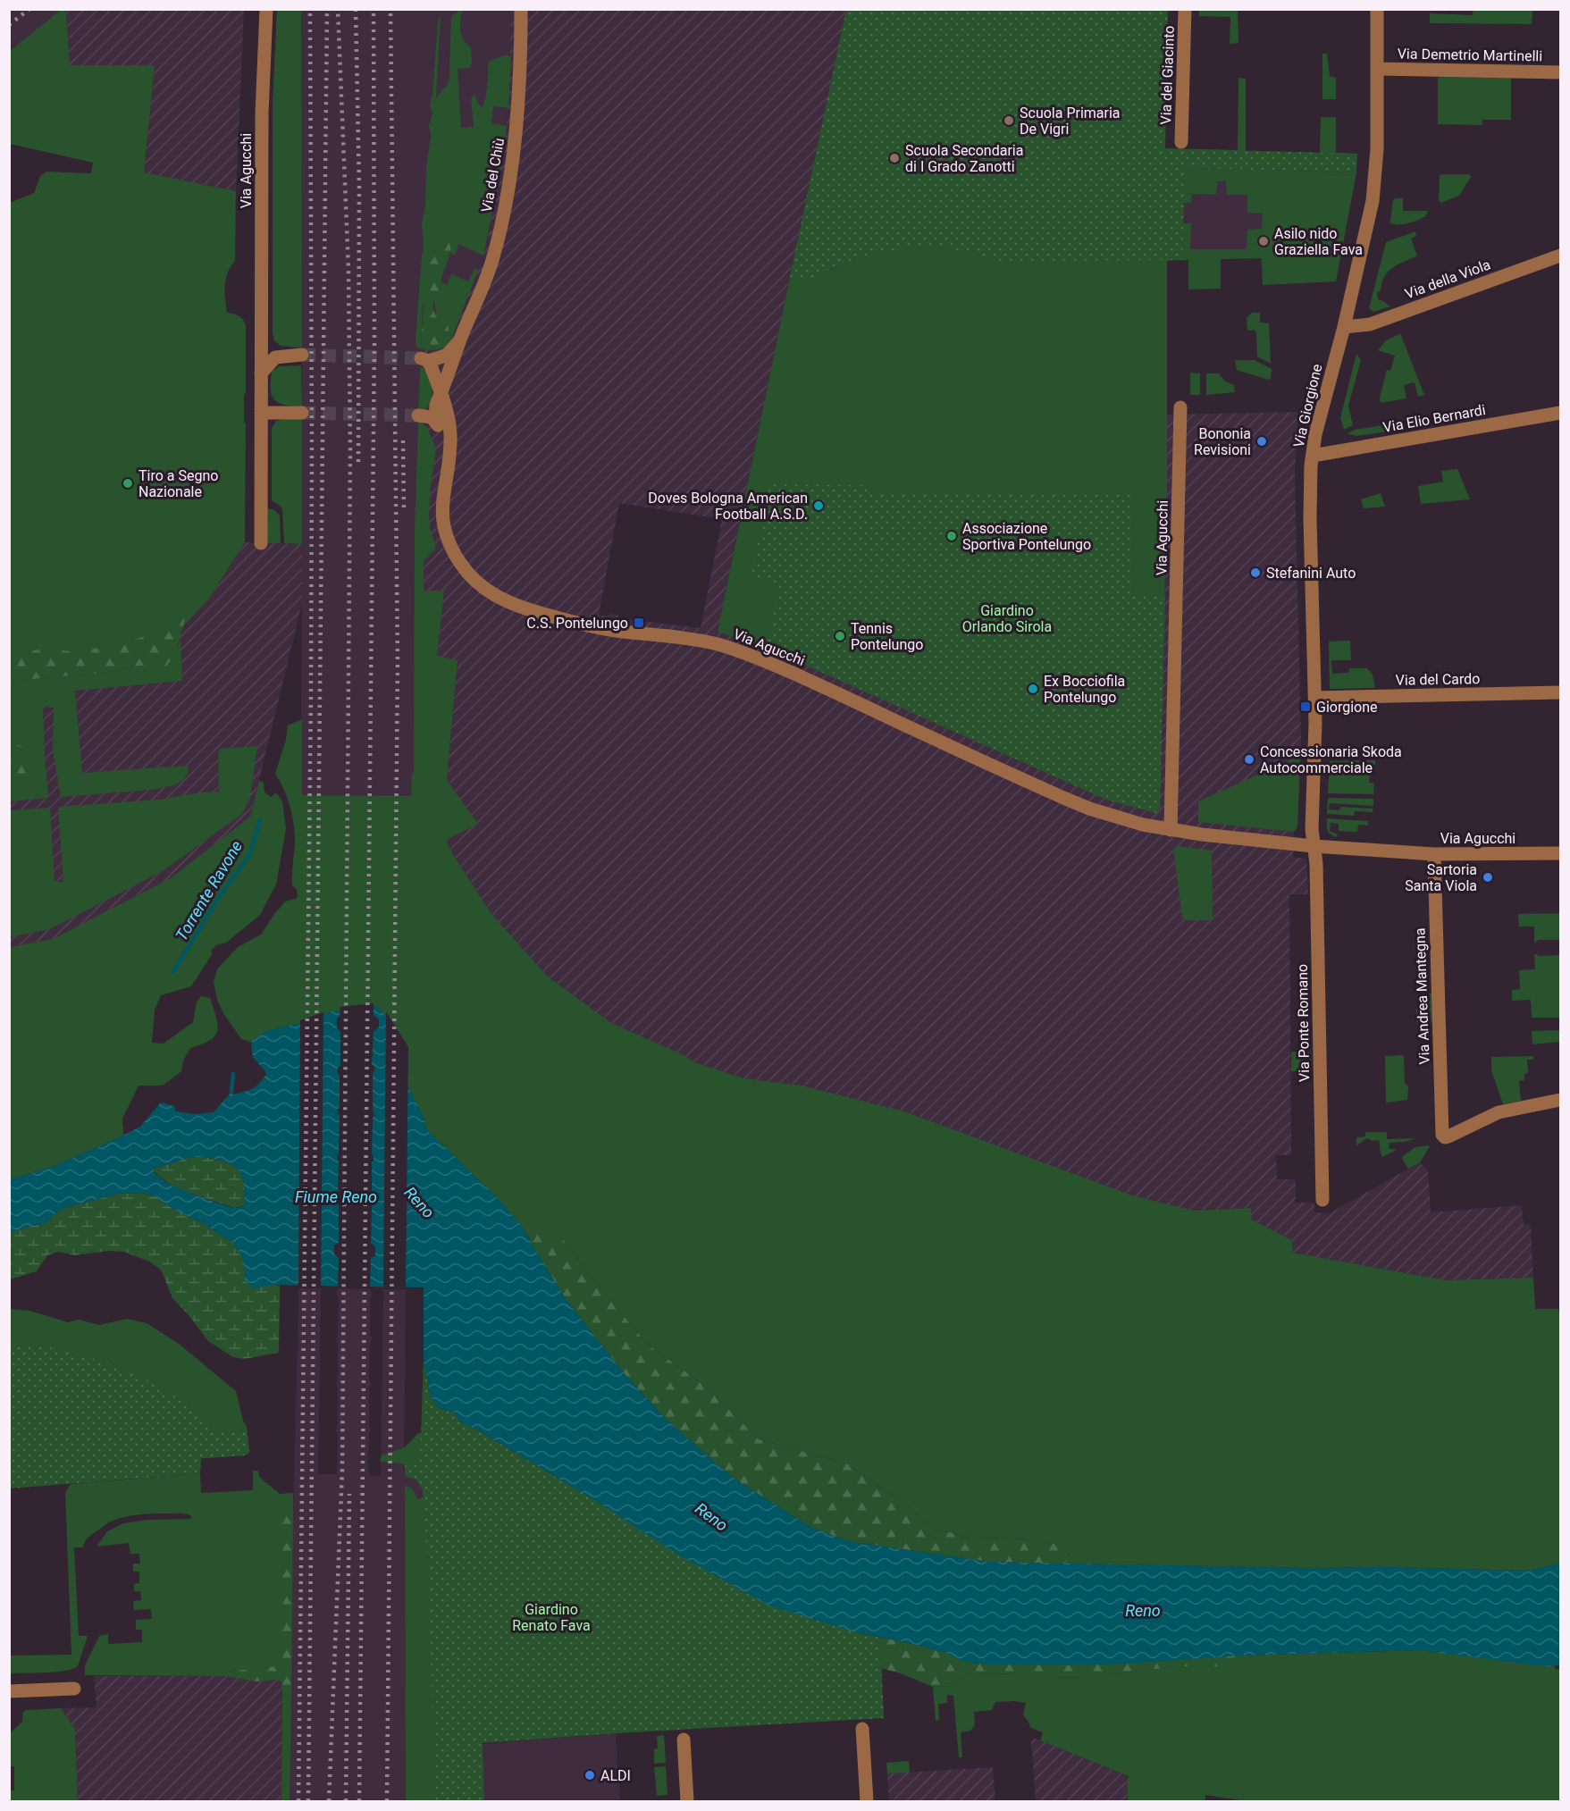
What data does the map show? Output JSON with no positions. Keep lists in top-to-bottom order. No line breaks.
{"streets":{"street":["Via Demetrio Martinelli","Via del Giacinto","Via Agucchi","Via del Chiù","Via della Viola","Via Giorgione","Via Elio Bernardi","Via del Cardo","Via Andrea Mantegna","Via Ponte Romano"]},"crossings":[["Via Demetrio Martinelli","Via Giorgione"],["Via Agucchi","Via del Chiù"],["Via Agucchi","Via Giorgione"],["Via Agucchi","Via Andrea Mantegna"],["Via Agucchi","Via Ponte Romano"],["Via della Viola","Via Giorgione"],["Via Giorgione","Via Elio Bernardi"],["Via Giorgione","Via del Cardo"],["Via Giorgione","Via Ponte Romano"]],"water":["Torrente Ravone","Fiume Reno","Reno"],"parks":["Giardino Orlando Sirola","Giardino Renato Fava"],"places":{"other":["Scuola Primaria De Vigri","Scuola Secondaria di I Grado Zanotti","Asilo nido Graziella Fava","Bononia Revisioni","Tiro a Segno Nazionale","Doves Bologna American Football A.S.D.","Associazione Sportiva Pontelungo","Stefanini Auto","Tennis Pontelungo","Ex Bocciofila Pontelungo","Concessionaria Skoda Autocommerciale","Sartoria Santa Viola","ALDI"],"transit":["C.S. Pontelungo","Giorgione"]}}
